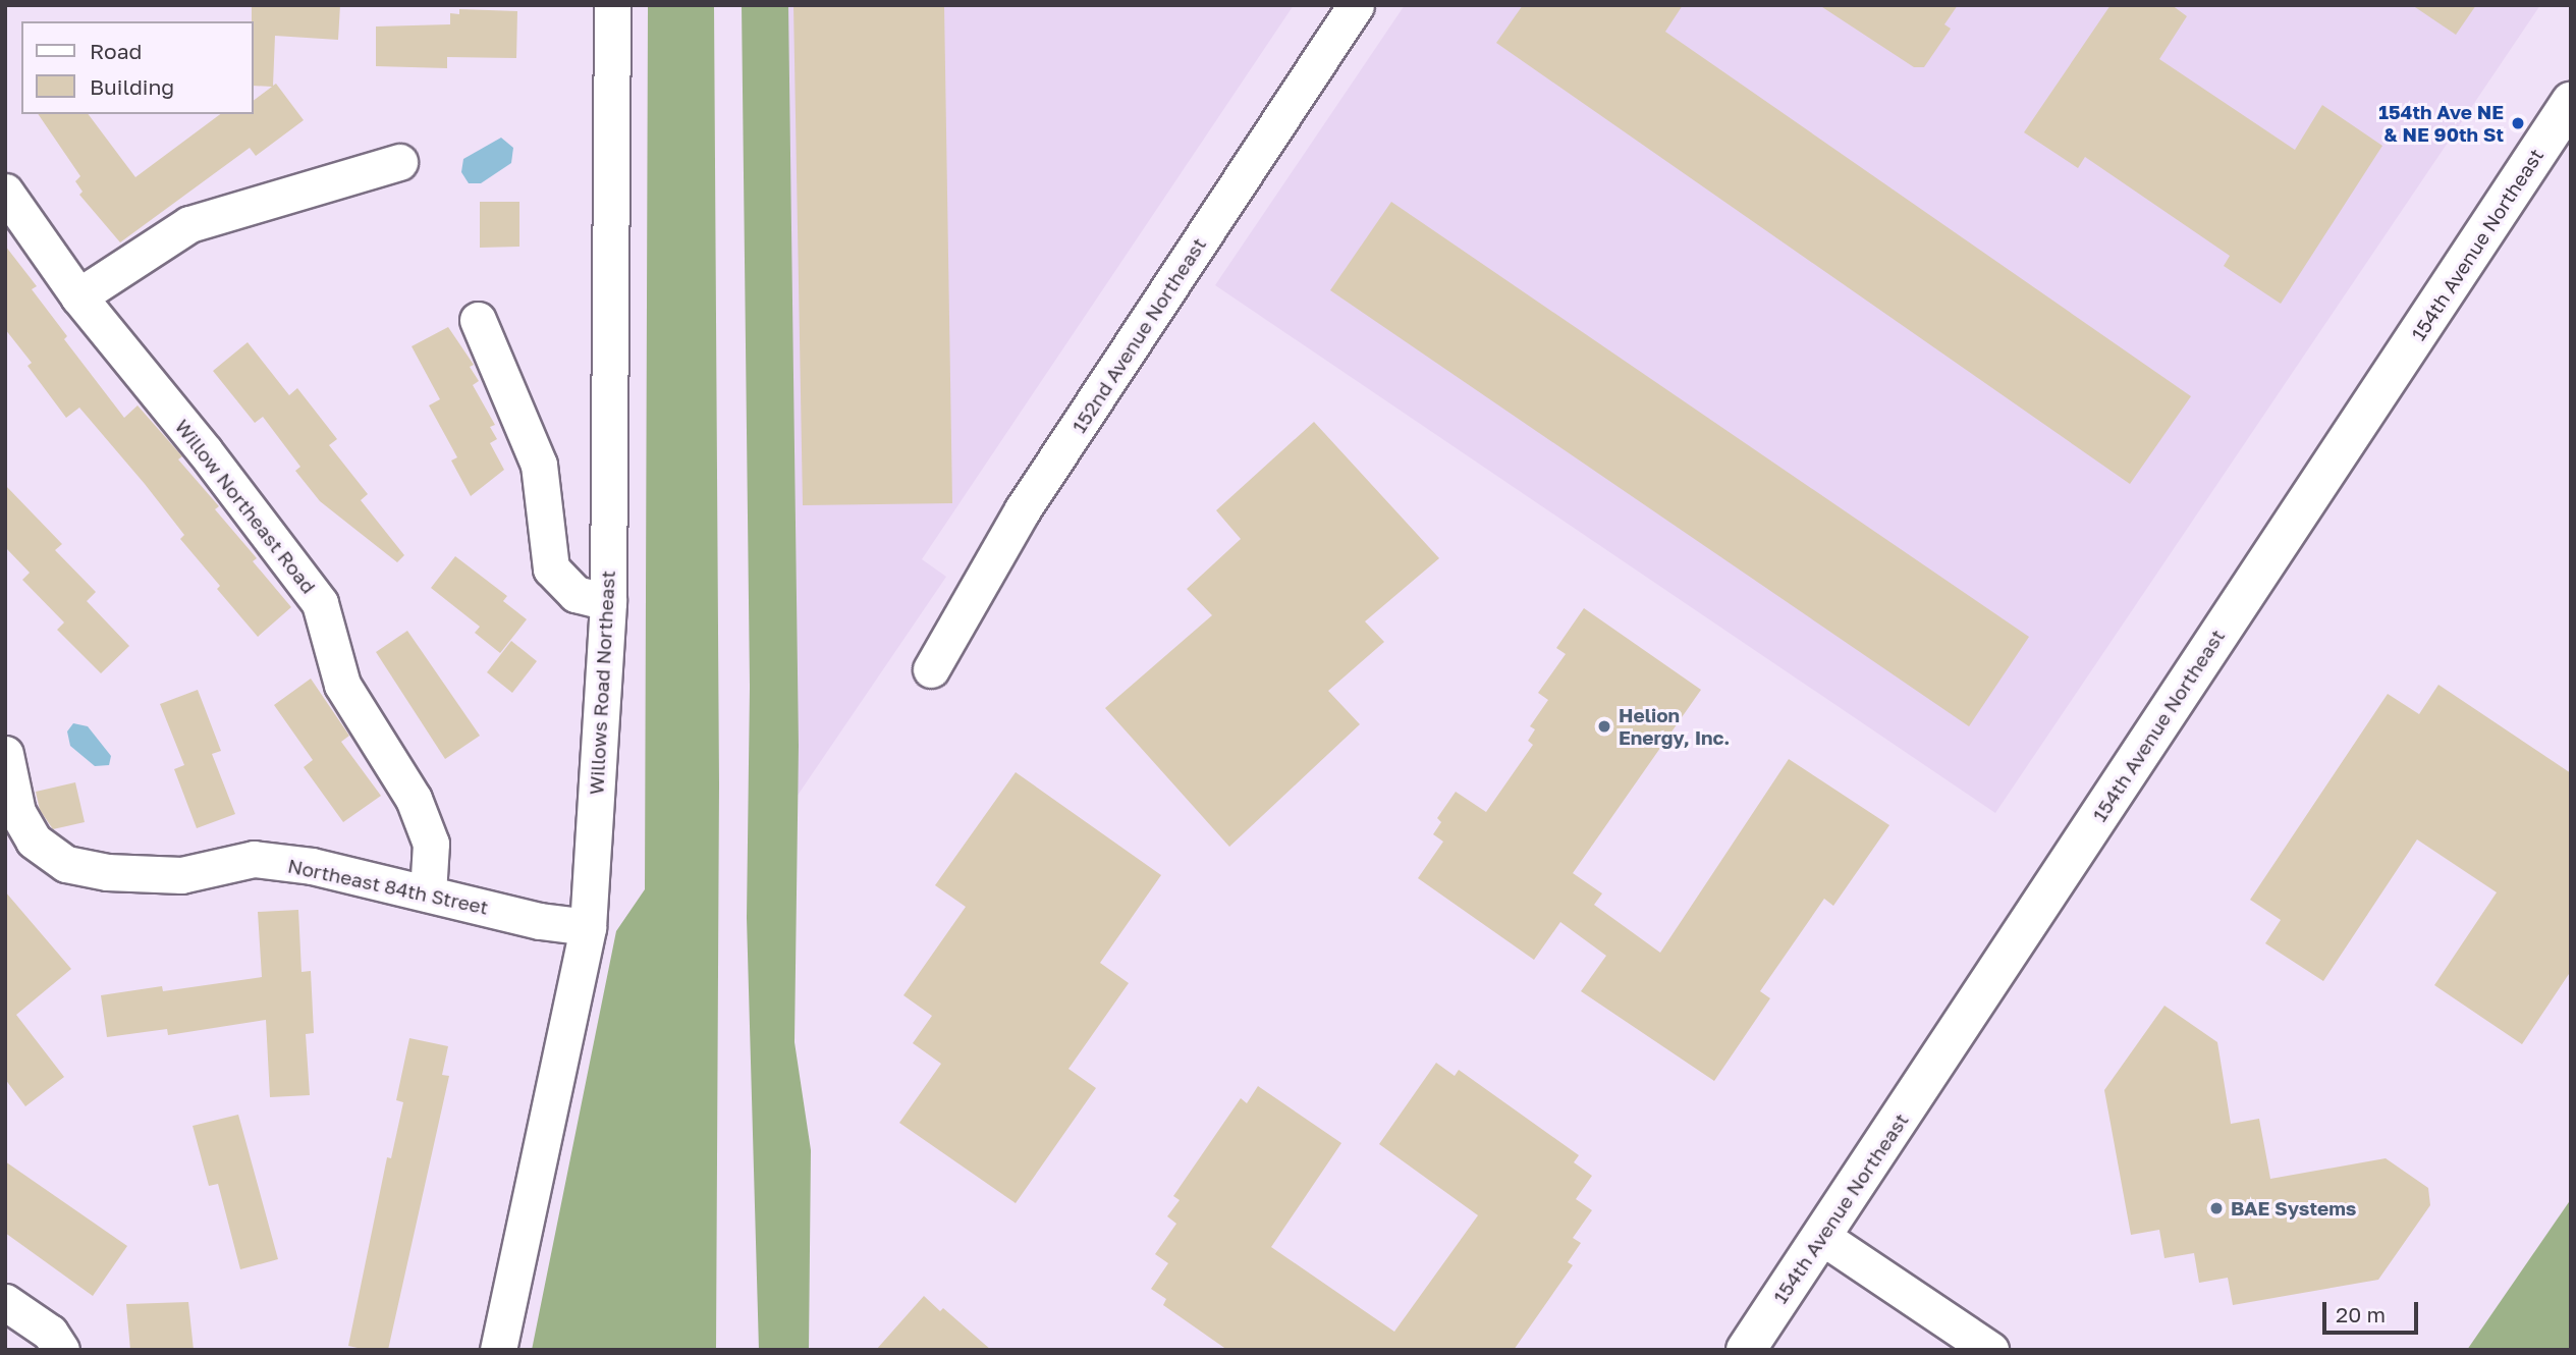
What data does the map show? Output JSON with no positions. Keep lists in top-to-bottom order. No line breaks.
{"streets":{"main road":["154th Avenue Northeast"],"street":["152nd Avenue Northeast","Willow Northeast Road","Willows Road Northeast","Northeast 84th Street"]},"crossings":[["Willow Northeast Road","Northeast 84th Street"],["Willows Road Northeast","Northeast 84th Street"]],"places":["154th Ave NE & NE 90th St","Helion Energy, Inc.","BAE Systems"],"legend":["Road","Building"],"scale_bar":"20 m"}
